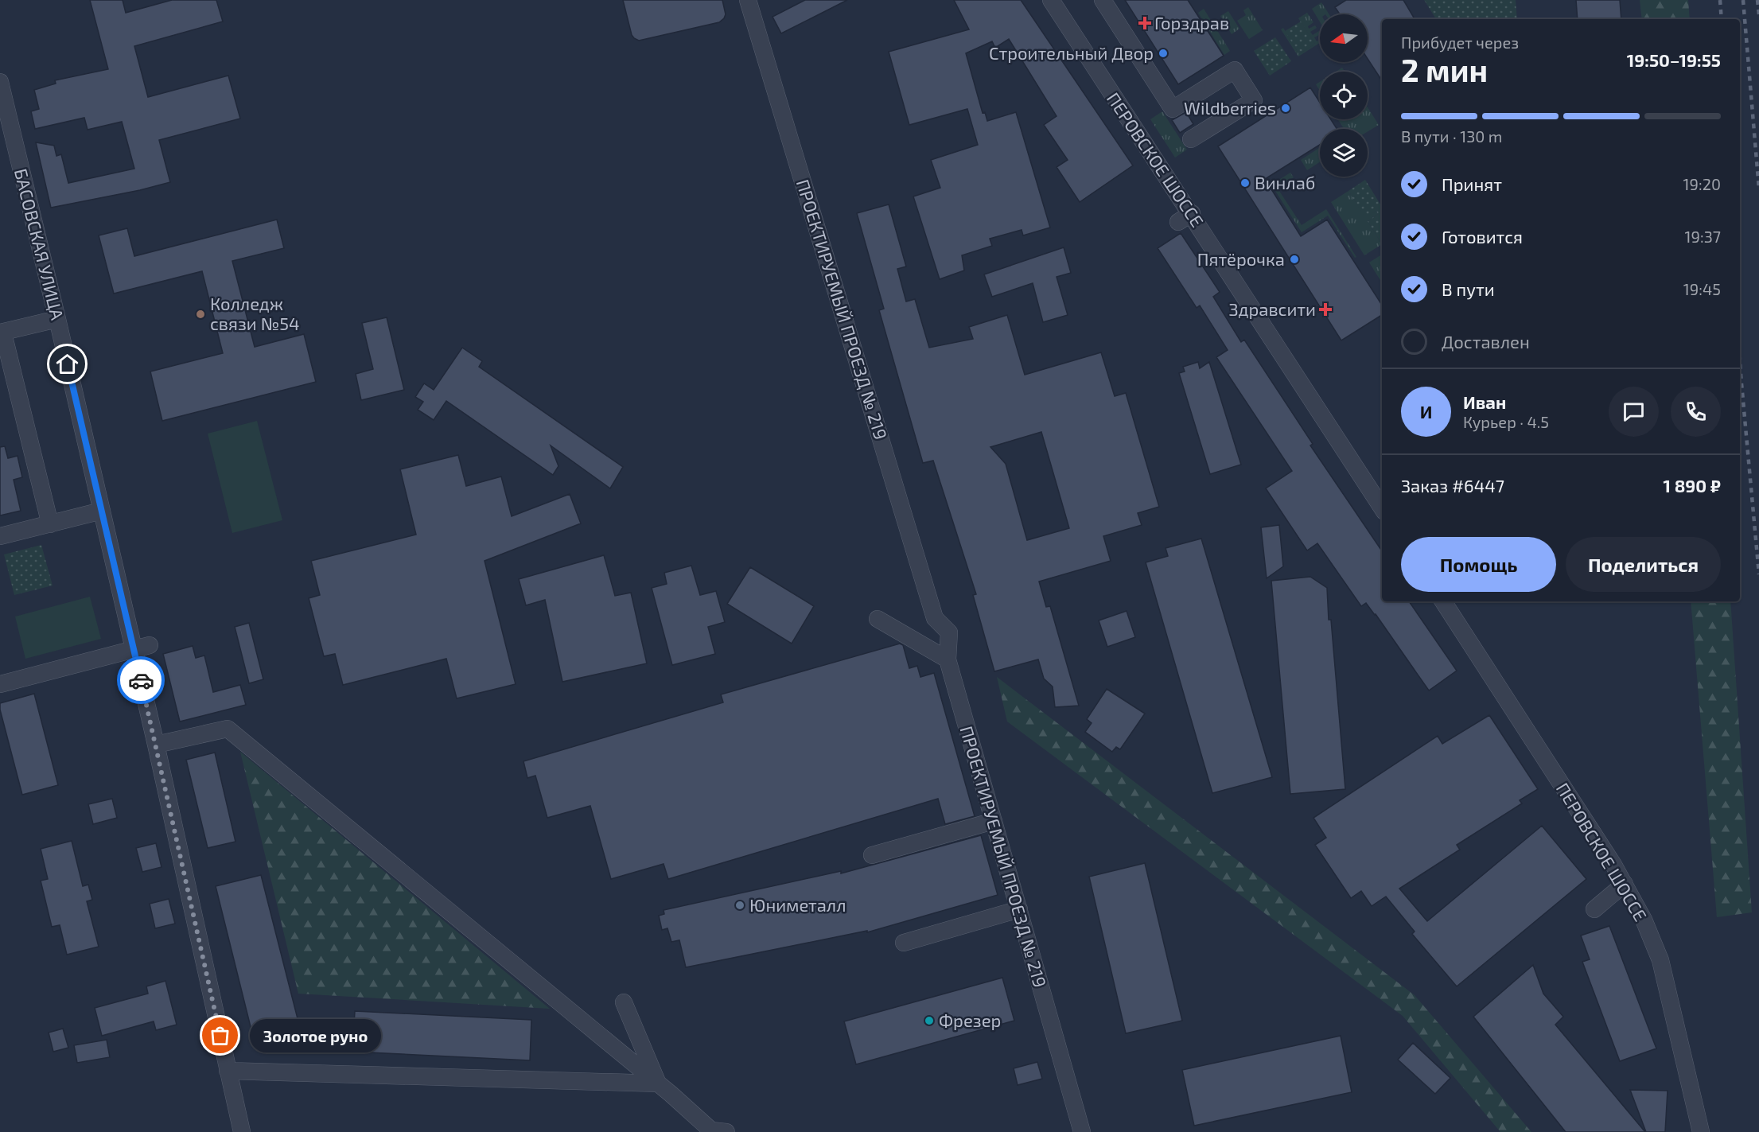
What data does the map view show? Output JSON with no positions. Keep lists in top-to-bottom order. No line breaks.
{"streets":{"street":["ПЕРОВСКОЕ ШОССЕ","БАСОВСКАЯ УЛИЦА","ПРОЕКТИРУЕМЫЙ ПРОЕЗД № 219"]},"places":{"health":["Горздрав","Здравсити"],"other":["Строительный Двор","Wildberries","Винлаб","Пятёрочка","Колледж связи №54","Юниметалл","Фрезер","Золотое руно"]},"north":"left","page":{"heading":["2 мин","Прибудет через","19:50–19:55"],"panel":["Иван","Курьер · 4.5","Заказ #6447","1 890 ₽"],"bar":"В пути · 130 m","list":[["Принят","19:20"],["Готовится","19:37"],["В пути","19:45"],"Доставлен"],"round":"И","buttons":["Помощь","Поделиться"],"bubble":"Золотое руно"}}
